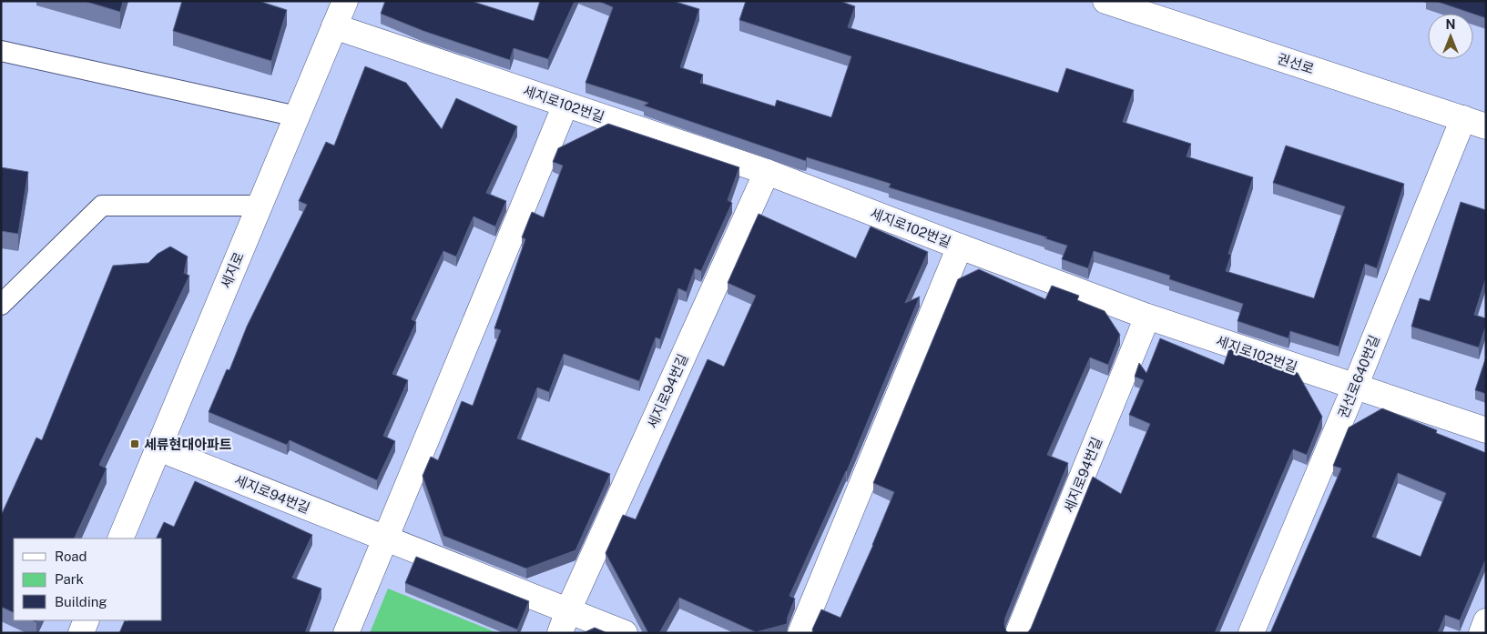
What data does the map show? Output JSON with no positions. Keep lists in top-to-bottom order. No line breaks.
{"streets":{"street":["권선로","세지로102번길","세지로","권선로640번길","세지로94번길"]},"crossings":[["권선로","권선로640번길"],["세지로102번길","세지로"],["세지로102번길","권선로640번길"],["세지로102번길","세지로94번길"],["세지로","세지로94번길"]],"places":{"transit":["세류현대아파트"]},"legend":["Road","Park","Building"],"north":"top"}
